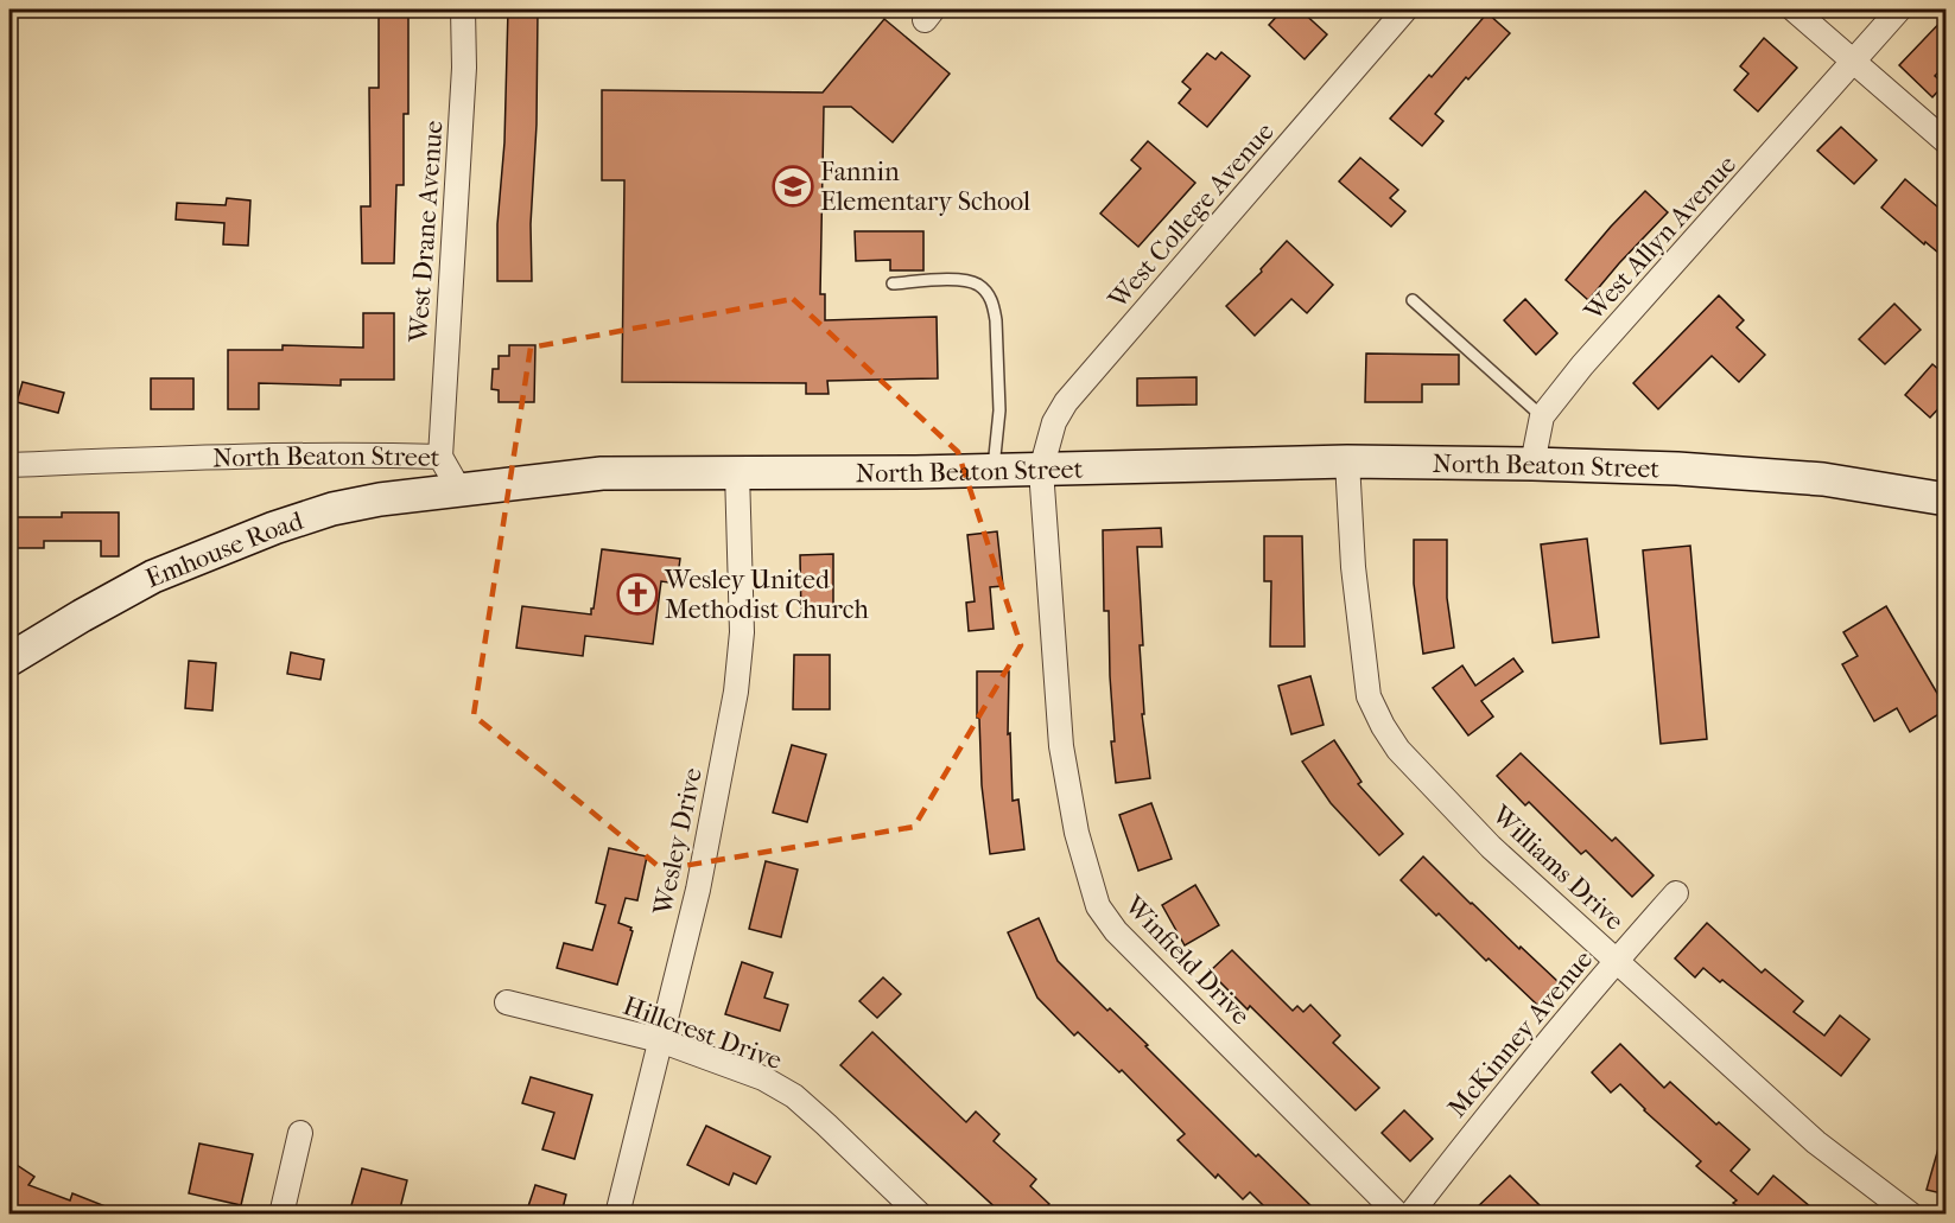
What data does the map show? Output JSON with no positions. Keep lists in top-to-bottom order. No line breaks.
{"streets":{"main road":["North Beaton Street","Emhouse Road"],"street":["West College Avenue","West Drane Avenue","West Allyn Avenue","Wesley Drive","Williams Drive","Winfield Drive","Hillcrest Drive","McKinney Avenue"]},"crossings":[["West College Avenue","North Beaton Street"],["West College Avenue","Winfield Drive"],["West Drane Avenue","North Beaton Street"],["West Allyn Avenue","North Beaton Street"],["North Beaton Street","Emhouse Road"],["North Beaton Street","Wesley Drive"],["North Beaton Street","Williams Drive"],["North Beaton Street","Winfield Drive"],["Wesley Drive","Hillcrest Drive"],["Williams Drive","McKinney Avenue"]],"places":{"school or university":["Fannin Elementary School"],"church":["Wesley United Methodist Church"]}}
